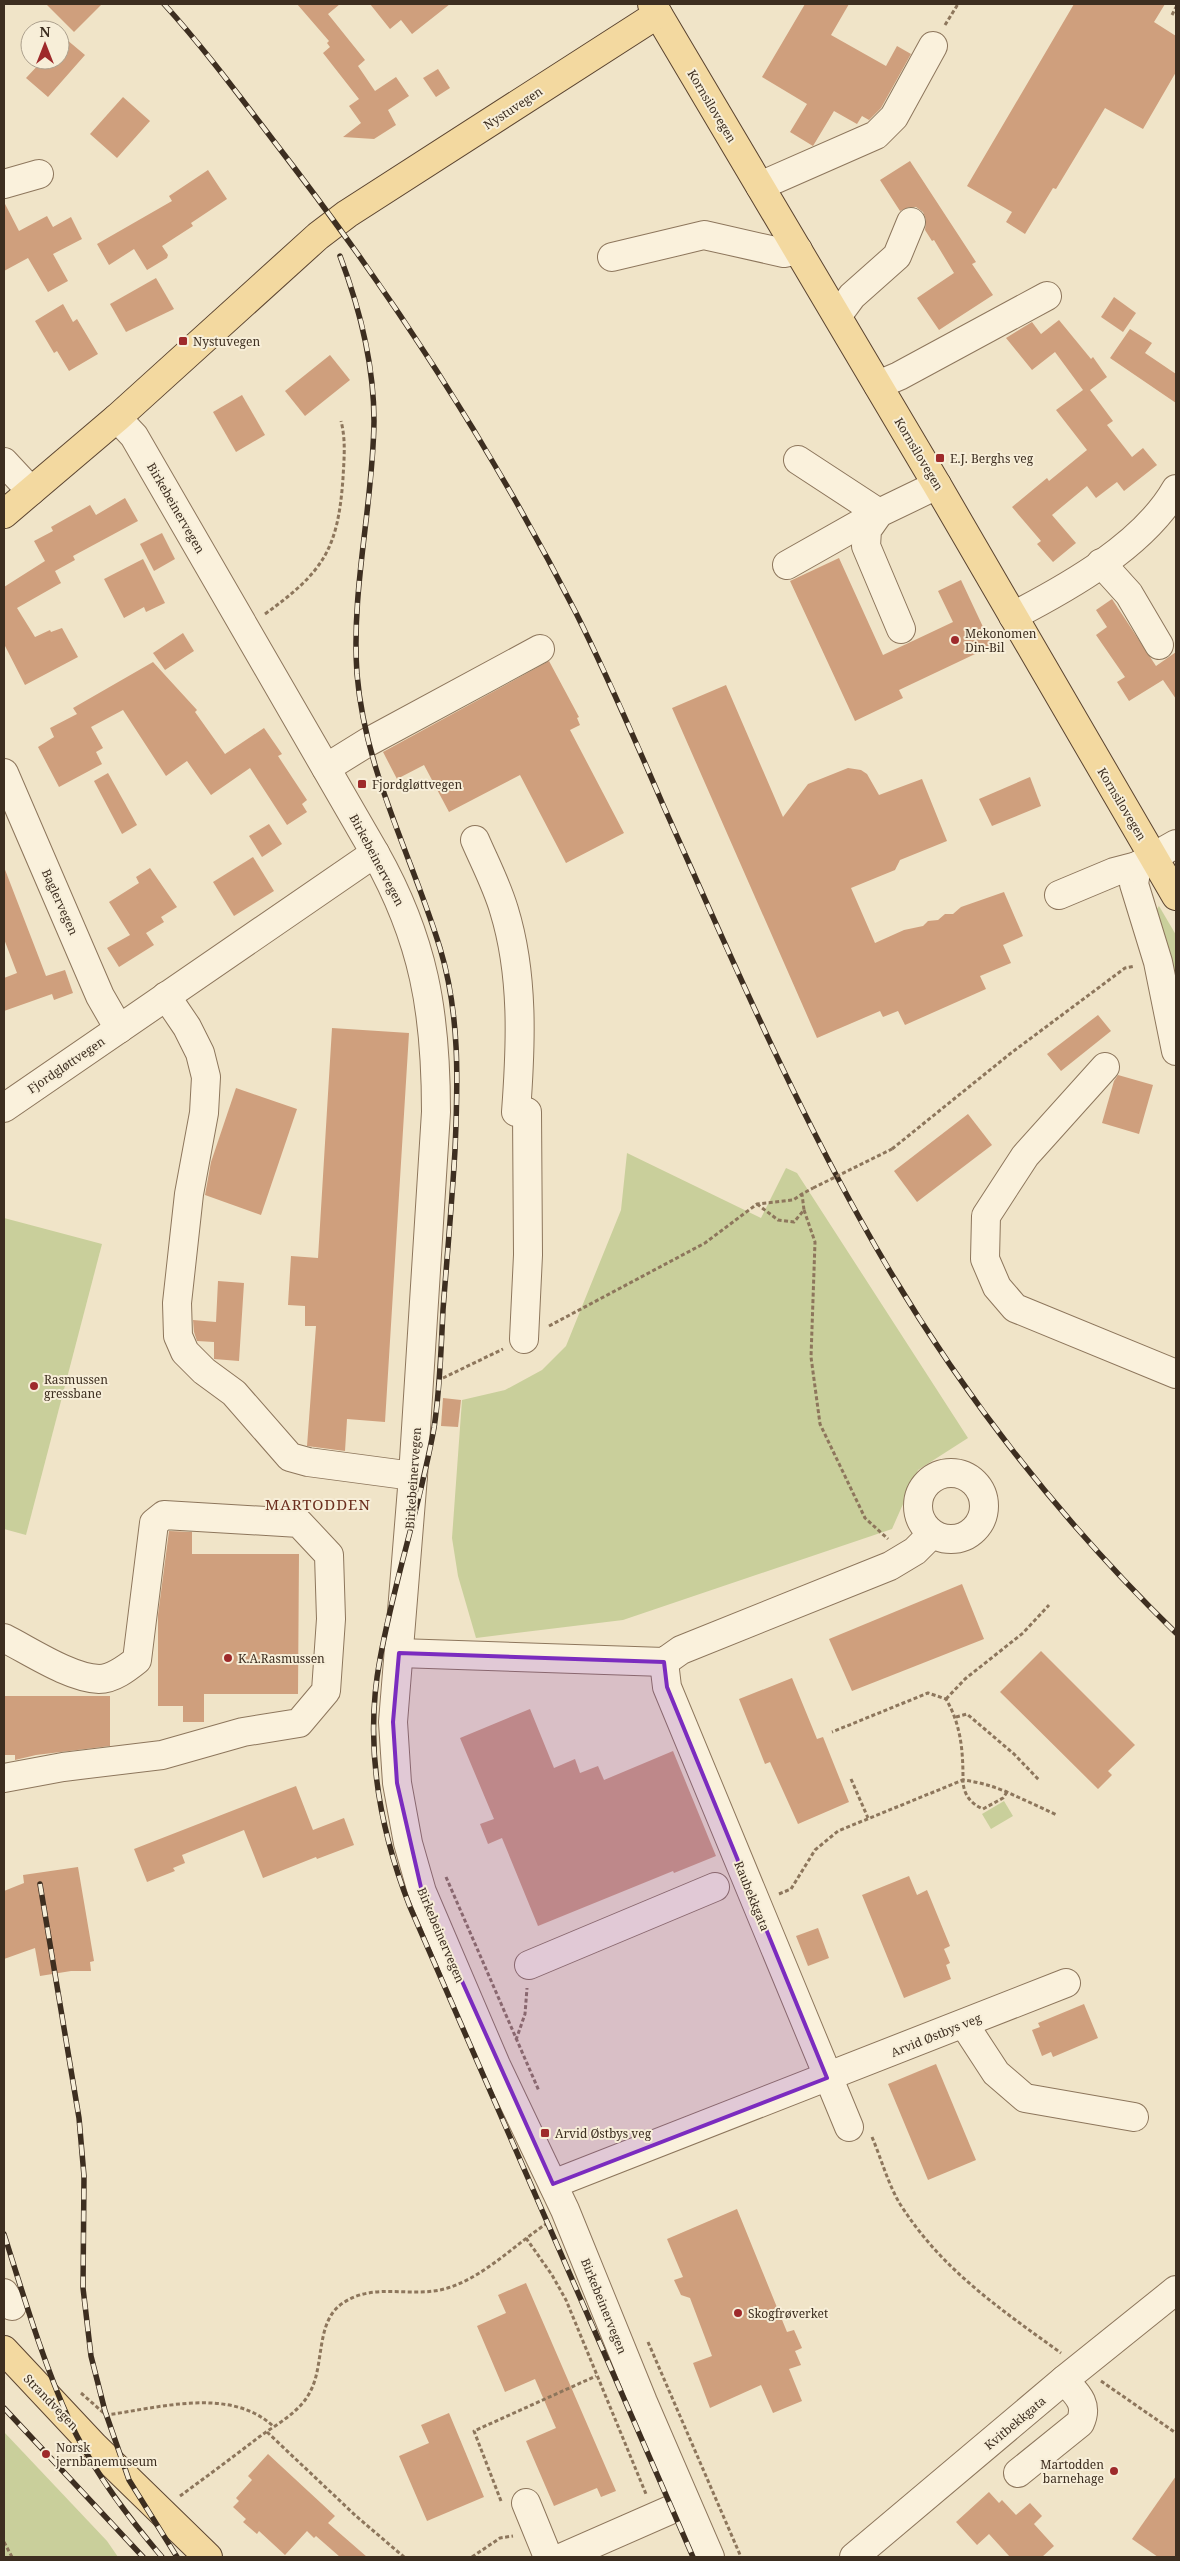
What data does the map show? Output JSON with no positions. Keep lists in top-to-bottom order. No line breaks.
{"streets":{"main road":["Kornsilovegen","Nystuvegen","Strandvegen"],"street":["Birkebeinervegen","Baglervegen","Fjordgløttvegen","Raubekkgata","Arvid Østbys veg","Kvitbekkgata"]},"crossings":[["Kornsilovegen","Nystuvegen"],["Nystuvegen","Birkebeinervegen"],["Birkebeinervegen","Fjordgløttvegen"],["Birkebeinervegen","Arvid Østbys veg"],["Baglervegen","Fjordgløttvegen"],["Raubekkgata","Arvid Østbys veg"]],"districts":["MARTODDEN"],"places":{"transit":["Nystuvegen","E.J. Berghs veg","Fjordgløttvegen","Arvid Østbys veg"],"other":["Mekonomen Din-Bil","Rasmussen gressbane","K.A.Rasmussen","Skogfrøverket","Norsk jernbanemuseum","Martodden barnehage"]},"north":"top"}
